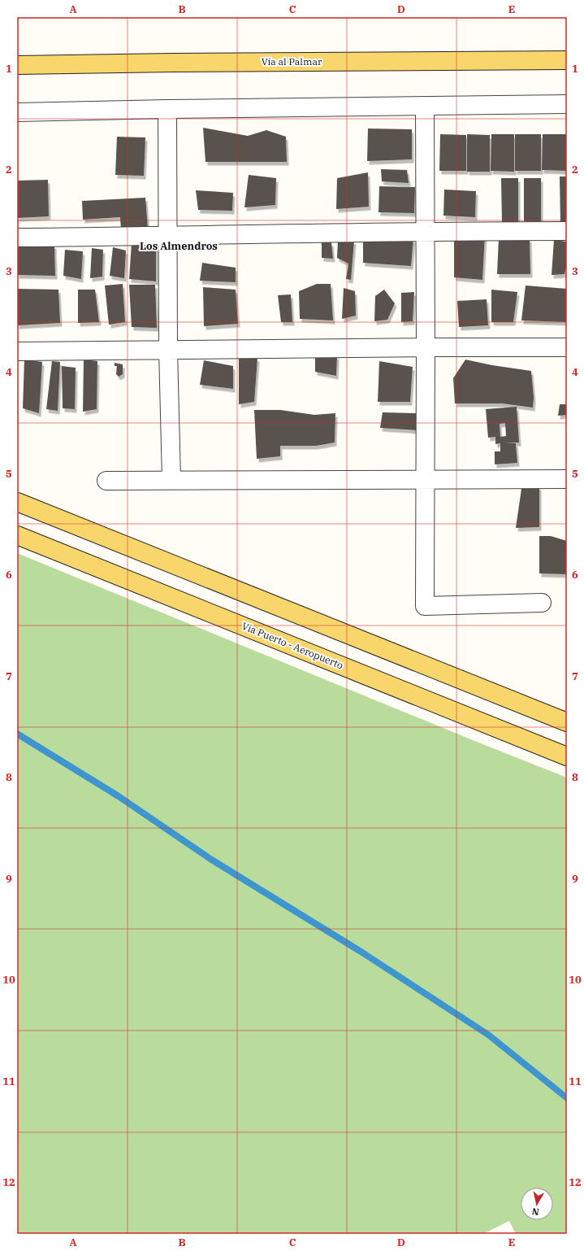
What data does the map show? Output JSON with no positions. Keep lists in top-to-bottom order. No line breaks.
{"streets":{"main road":["Vía al Palmar","Via Puerto - Aeropuerto"]},"districts":["Los Almendros"],"north":"bottom","grid":{"columns":["A","B","C","D","E"],"rows":["1","2","3","4","5","6","7","8","9","10","11","12"]}}
